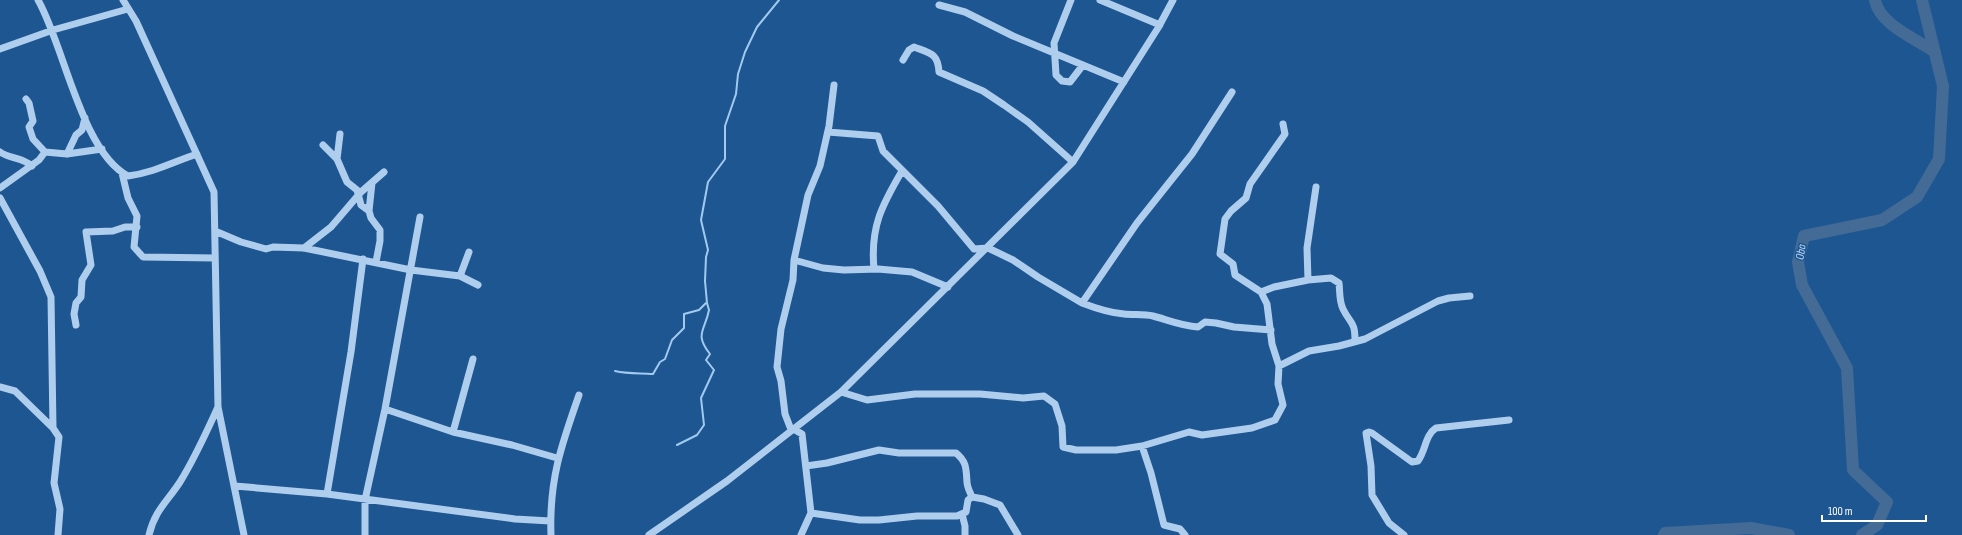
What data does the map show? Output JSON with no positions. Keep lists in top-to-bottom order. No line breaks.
{"water":["Oba"],"scale_bar":"100 m"}
